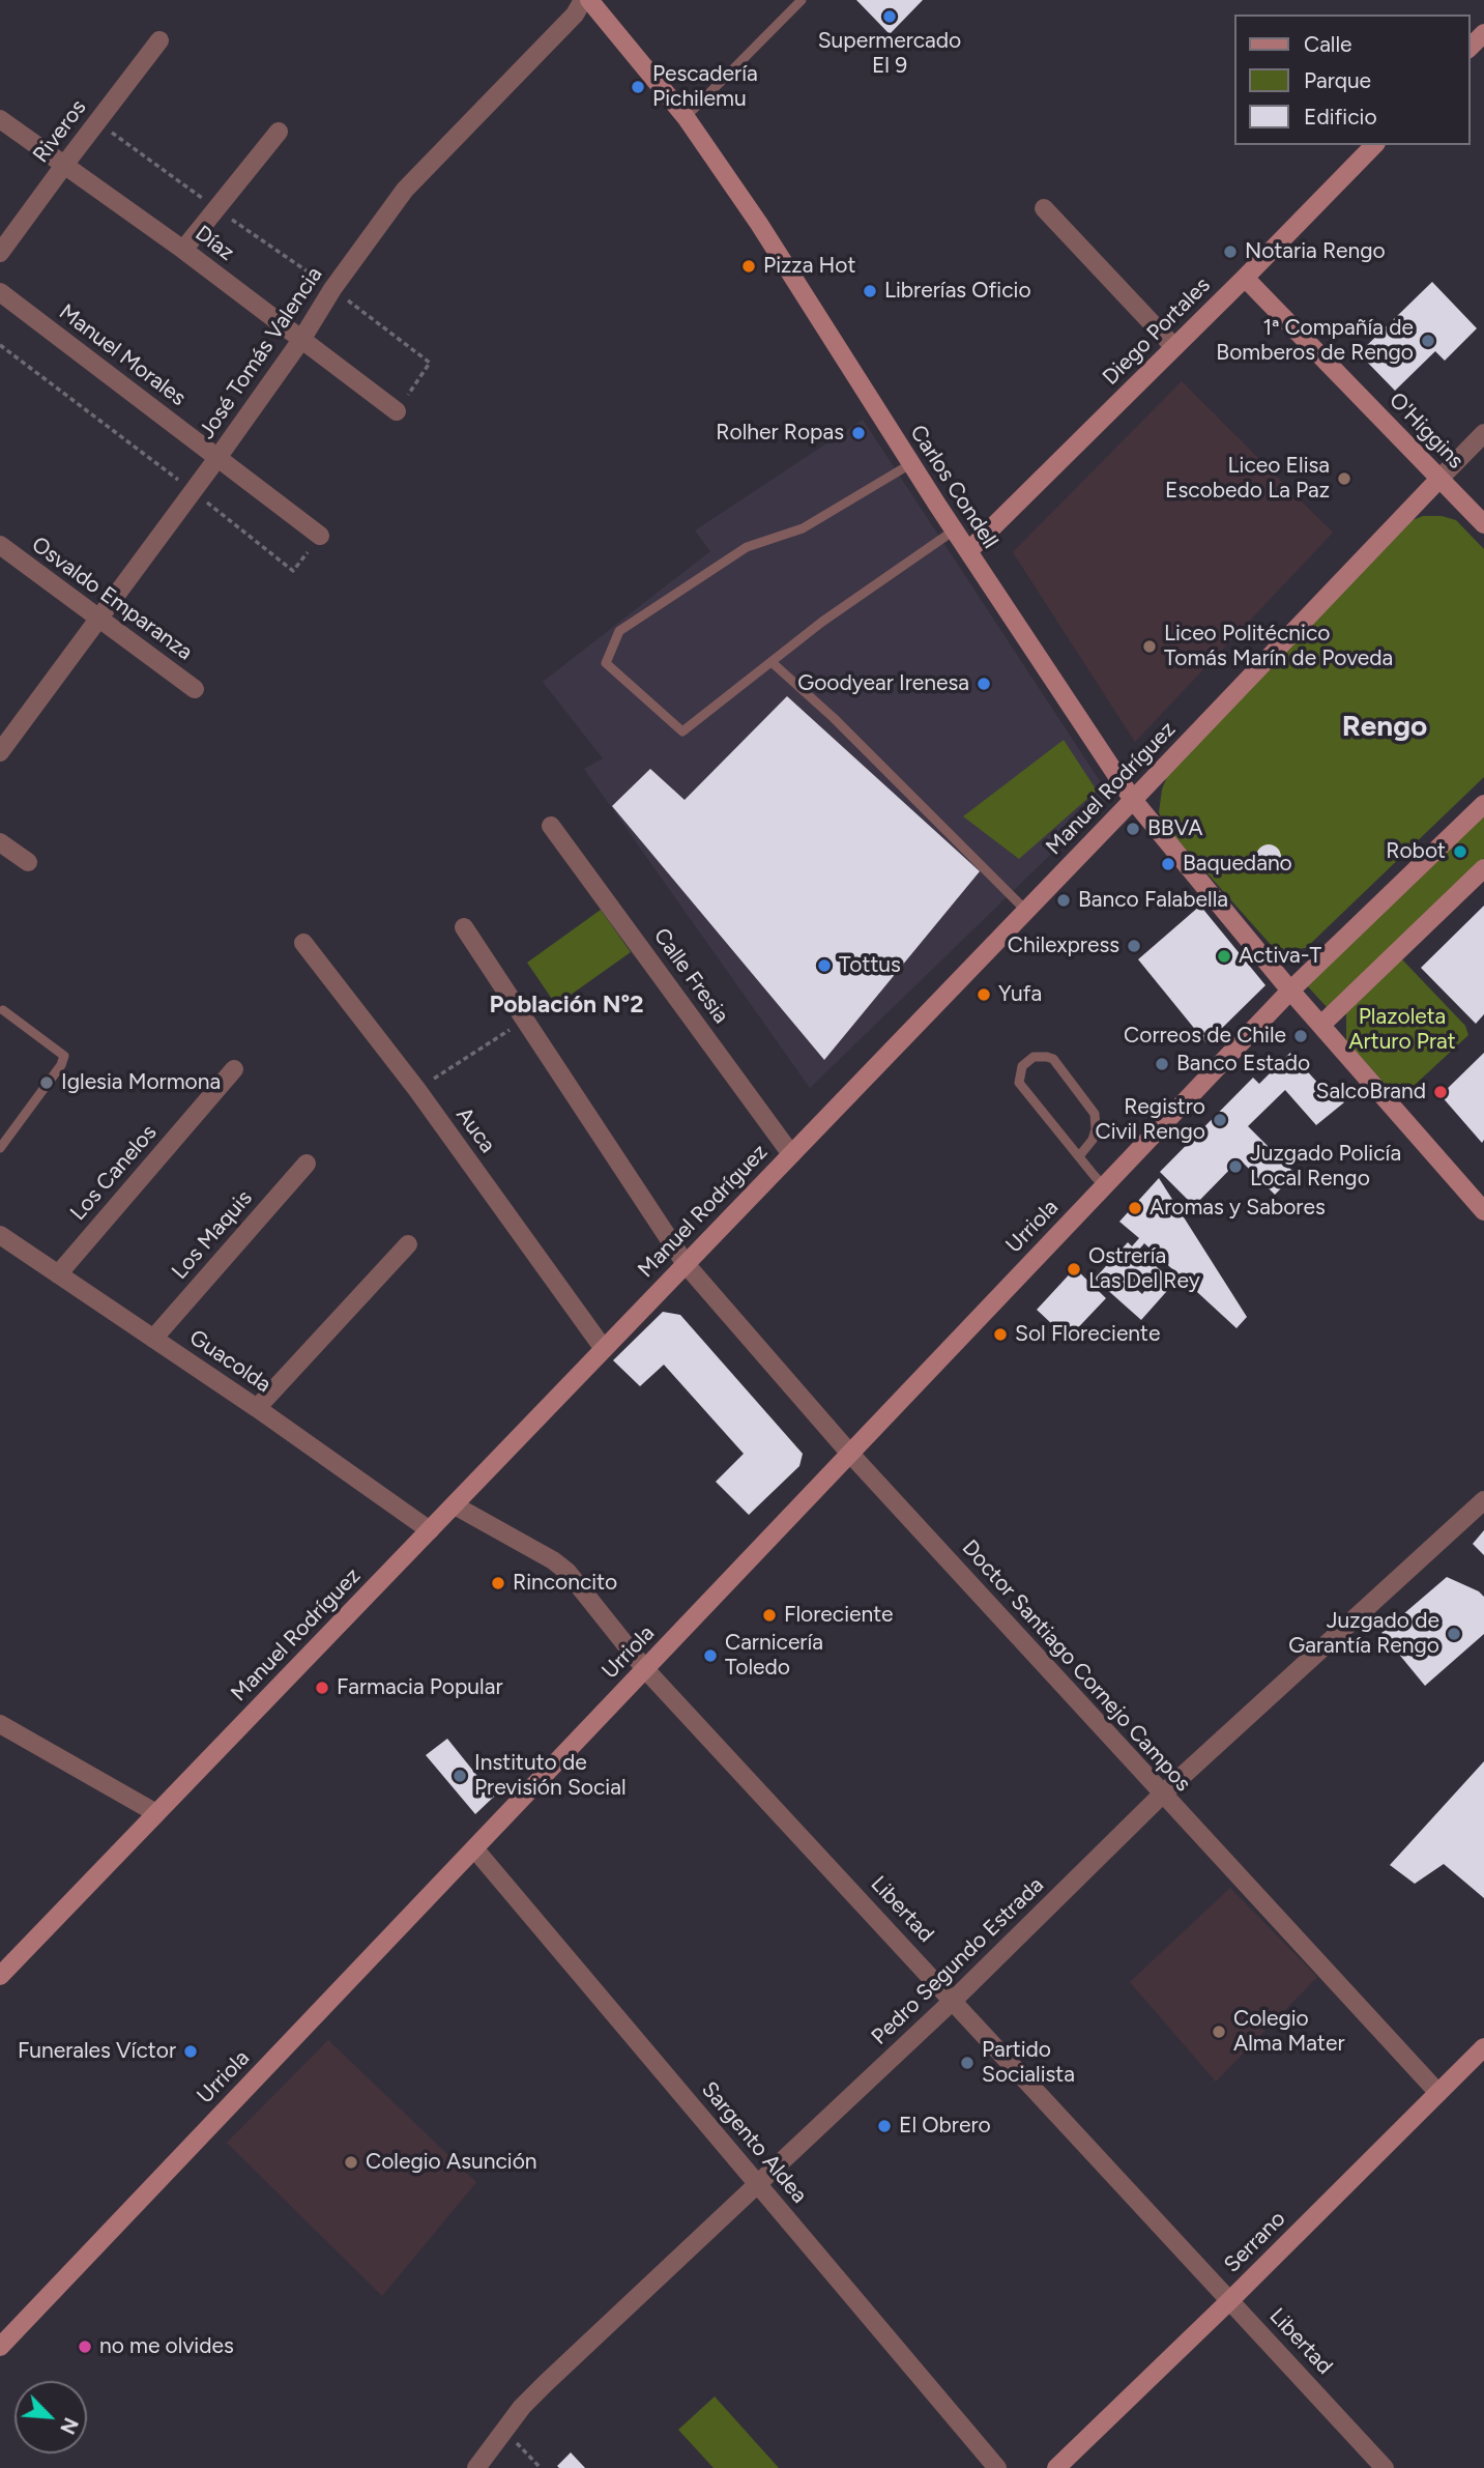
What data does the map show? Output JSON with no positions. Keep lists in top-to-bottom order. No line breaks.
{"streets":{"main road":["Diego Portales","O'Higgins","Carlos Condell","Manuel Rodríguez","Urriola","Serrano"],"street":["Riveros","Díaz","José Tomás Valencia","Manuel Morales","Osvaldo Emparanza","Calle Fresia","Auca","Los Canelos","Los Maquis","Guacolda","Doctor Santiago Cornejo Campos","Libertad","Pedro Segundo Estrada","Sargento Aldea"]},"crossings":[["Riveros","Díaz"],["Díaz","José Tomás Valencia"],["Diego Portales","O'Higgins"],["Diego Portales","Carlos Condell"],["José Tomás Valencia","Manuel Morales"],["José Tomás Valencia","Osvaldo Emparanza"],["O'Higgins","Manuel Rodríguez"],["Carlos Condell","Manuel Rodríguez"],["Carlos Condell","Urriola"],["Manuel Rodríguez","Calle Fresia"],["Manuel Rodríguez","Auca"],["Manuel Rodríguez","Guacolda"],["Manuel Rodríguez","Doctor Santiago Cornejo Campos"],["Manuel Rodríguez","Libertad"],["Los Canelos","Guacolda"],["Urriola","Doctor Santiago Cornejo Campos"],["Urriola","Libertad"],["Urriola","Sargento Aldea"],["Los Maquis","Guacolda"],["Doctor Santiago Cornejo Campos","Pedro Segundo Estrada"],["Doctor Santiago Cornejo Campos","Serrano"],["Libertad","Pedro Segundo Estrada"],["Libertad","Serrano"],["Pedro Segundo Estrada","Sargento Aldea"]],"districts":["Rengo","Población N°2"],"parks":["Plazoleta Arturo Prat"],"places":["Supermercado El 9","Pescadería Pichilemu","Notaria Rengo","Pizza Hot","Librerías Oficio","1ª Compañía de Bomberos de Rengo","Rolher Ropas","Liceo Elisa Escobedo La Paz","Liceo Politécnico Tomás Marín de Poveda","Goodyear Irenesa","BBVA","Robot","Baquedano","Banco Falabella","Chilexpress","Activa-T","Tottus","Yufa","Correos de Chile","Banco Estado","Iglesia Mormona","SalcoBrand","Registro Civil Rengo","Juzgado Policía Local Rengo","Aromas y Sabores","Ostrería Las Del Rey","Sol Floreciente","Rinconcito","Floreciente","Juzgado de Garantía Rengo","Carnicería Toledo","Farmacia Popular","Instituto de Previsión Social","Colegio Alma Mater","Funerales Víctor","Partido Socialista","El Obrero","Colegio Asunción","no me olvides"],"legend":["Calle","Parque","Edificio"],"north":"bottom right"}
